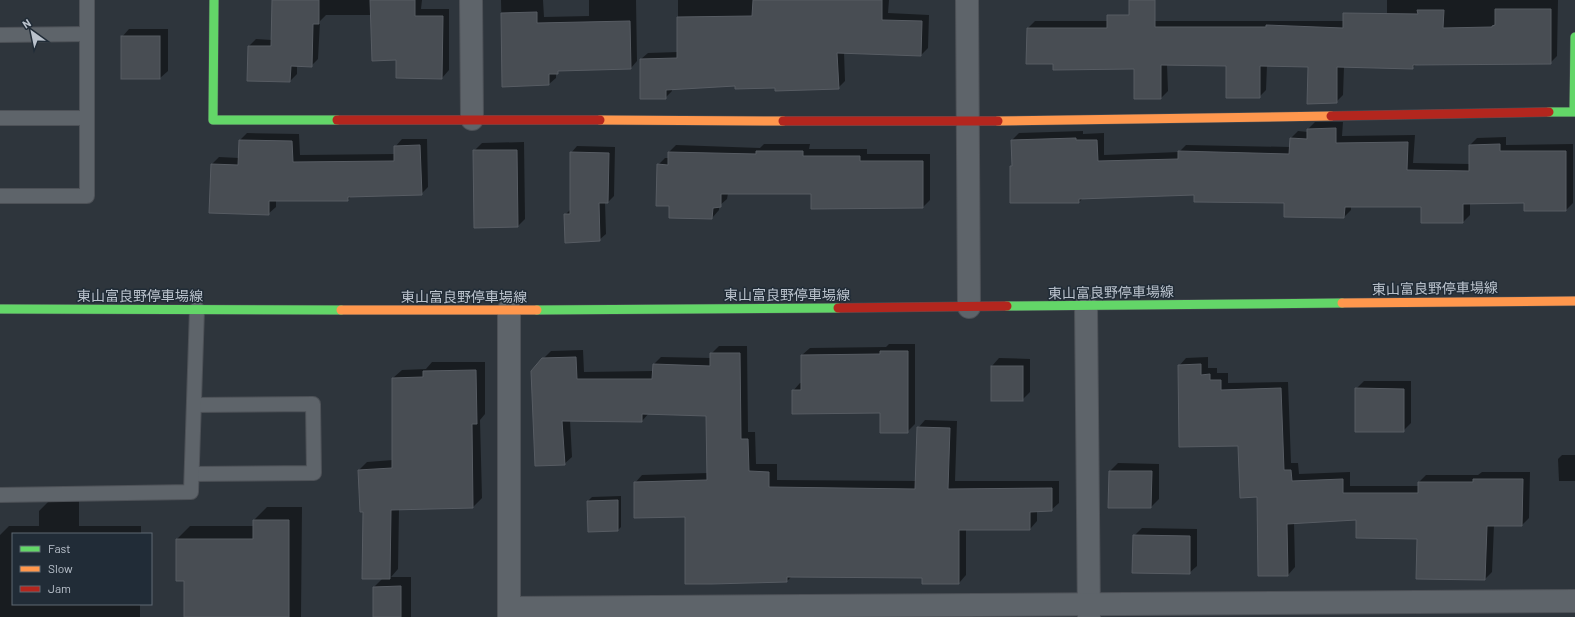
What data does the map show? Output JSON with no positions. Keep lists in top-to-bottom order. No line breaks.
{"streets":{"main road":["東山富良野停車場線"]},"legend":["Fast","Slow","Jam"],"north":"top left"}
